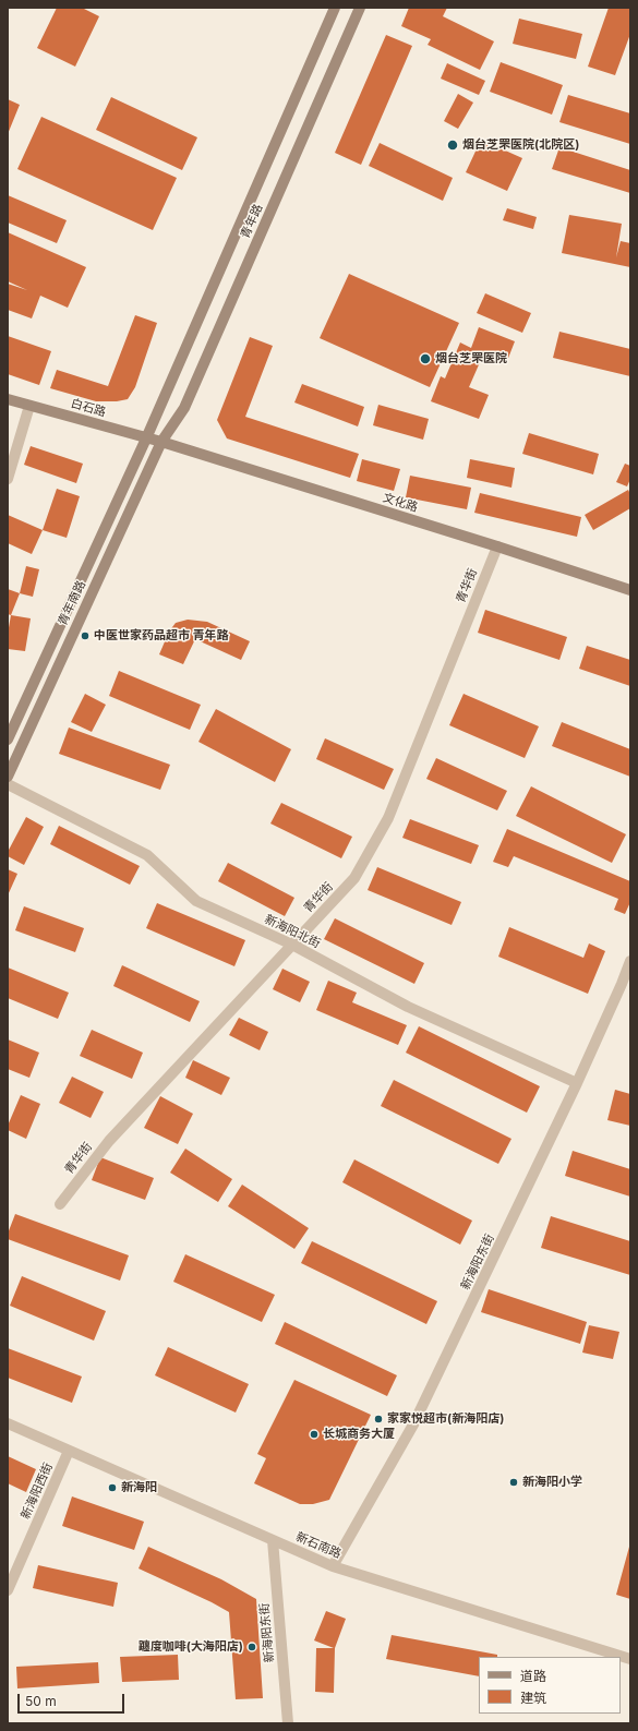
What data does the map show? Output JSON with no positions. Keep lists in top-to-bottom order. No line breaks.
{"streets":{"main road":["青年路","白石路","文化路","青年南路"],"street":["青华街","新海阳北街","新海阳东街","新海阳西街","新石南路"]},"crossings":[["青年路","白石路"],["青年路","文化路"],["青年路","青年南路"],["白石路","文化路"],["白石路","青年南路"],["文化路","青华街"],["文化路","青年南路"],["青华街","新海阳北街"],["新海阳北街","新海阳东街"],["新海阳东街","新石南路"],["新海阳西街","新石南路"]],"places":["烟台芝罘医院(北院区)","烟台芝罘医院","中医世家药品超市 青年路","家家悦超市(新海阳店)","长城商务大厦","新海阳小学","新海阳","躔度咖啡(大海阳店)"],"legend":["道路","建筑"],"scale_bar":"50 m"}
